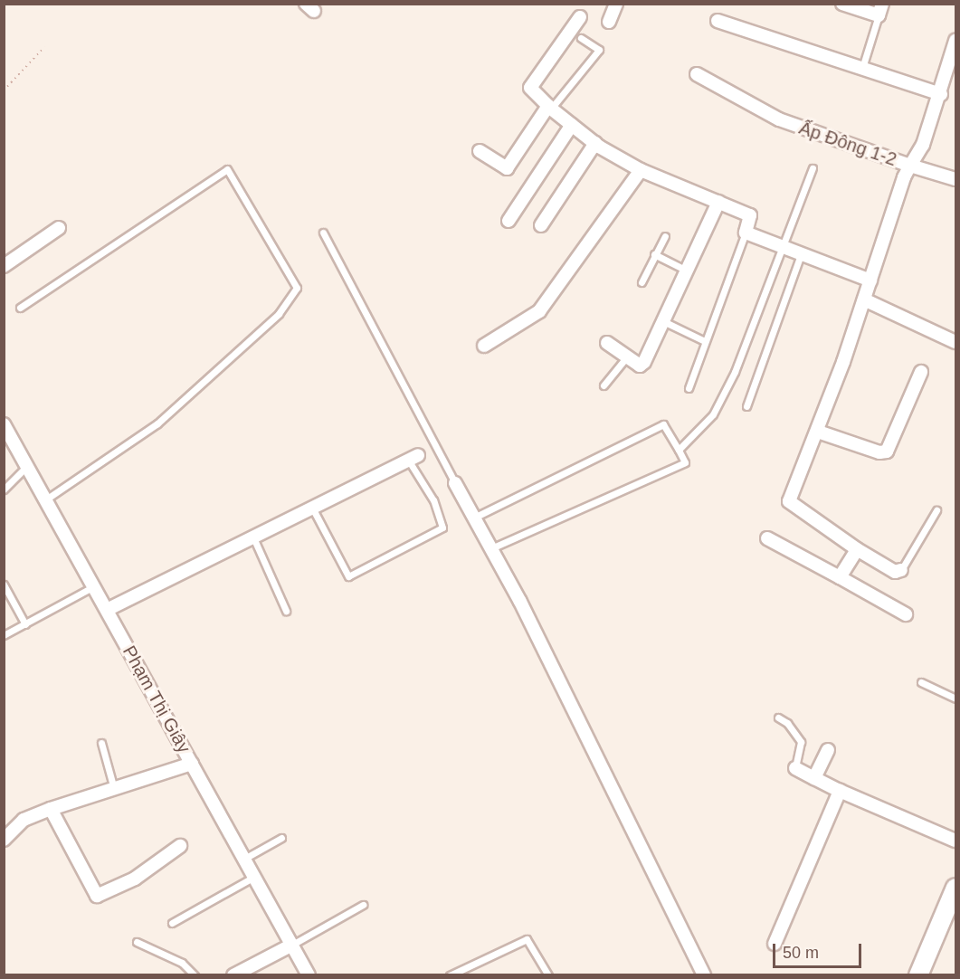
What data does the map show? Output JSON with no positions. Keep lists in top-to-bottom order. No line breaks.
{"streets":{"street":["Ấp Đông 1-2","Phạm Thị Giây"]},"scale_bar":"50 m"}
